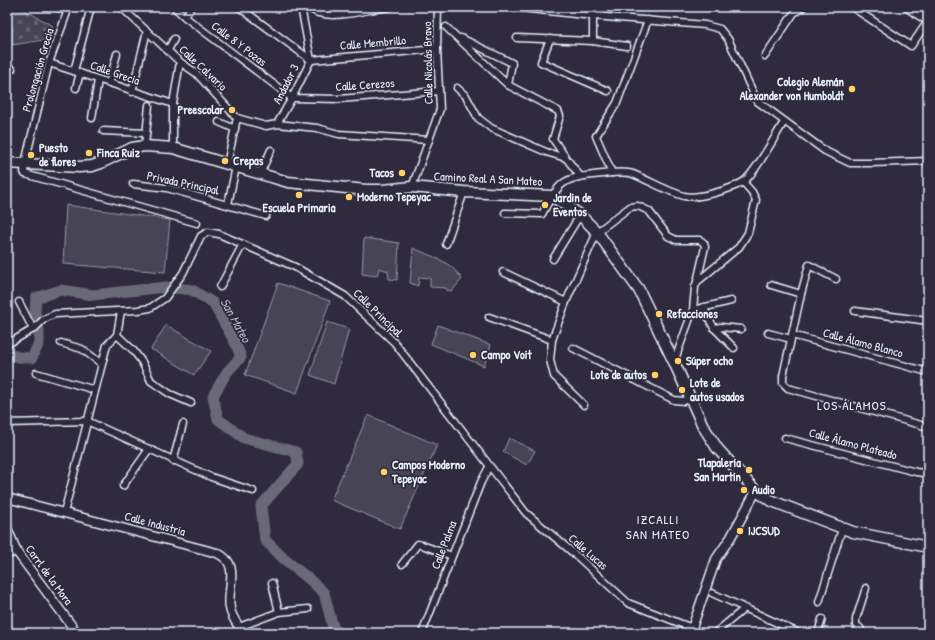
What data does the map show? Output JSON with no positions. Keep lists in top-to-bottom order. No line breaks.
{"streets":{"main road":["Camino Real A San Mateo"],"street":["Calle Membrillo","Calle 8 Y Pozas","Calle Nicolás Bravo","Calle Calvario","Prolongación Grecia","Calle Grecia","Andador 3","Calle Cerezos","Privada Principal","Calle Principal","Calle Álamo Blanco","Calle Álamo Plateado","Calle Industria","Calle Palma","Calle Lucas","Carrl de la Mora"]},"crossings":[["Calle Membrillo","Calle Nicolás Bravo"],["Calle Membrillo","Andador 3"],["Calle 8 Y Pozas","Andador 3"],["Calle 8 Y Pozas","Calle Cerezos"],["Calle Nicolás Bravo","Calle Cerezos"],["Calle Nicolás Bravo","Camino Real A San Mateo"],["Prolongación Grecia","Calle Grecia"],["Prolongación Grecia","Camino Real A San Mateo"],["Andador 3","Calle Cerezos"],["Calle Principal","Calle Palma"],["Calle Principal","Calle Lucas"],["Calle Palma","Calle Lucas"]],"districts":["LOS ÁLAMOS","IZCALLI SAN MATEO"],"water":["San Mateo"],"places":["Colegio Alemán Alexander von Humboldt","Preescolar","Finca Ruiz","Puesto de flores","Crepas","Tacos","Escuela Primaria","Moderno Tepeyac","Jardin de Eventos","Refacciones","Campo Voit","Súper ocho","Lote de autos","Lote de autos usados","Tlapalería San Martín","Campos Moderno Tepeyac","Audio","IJCSUD"]}
